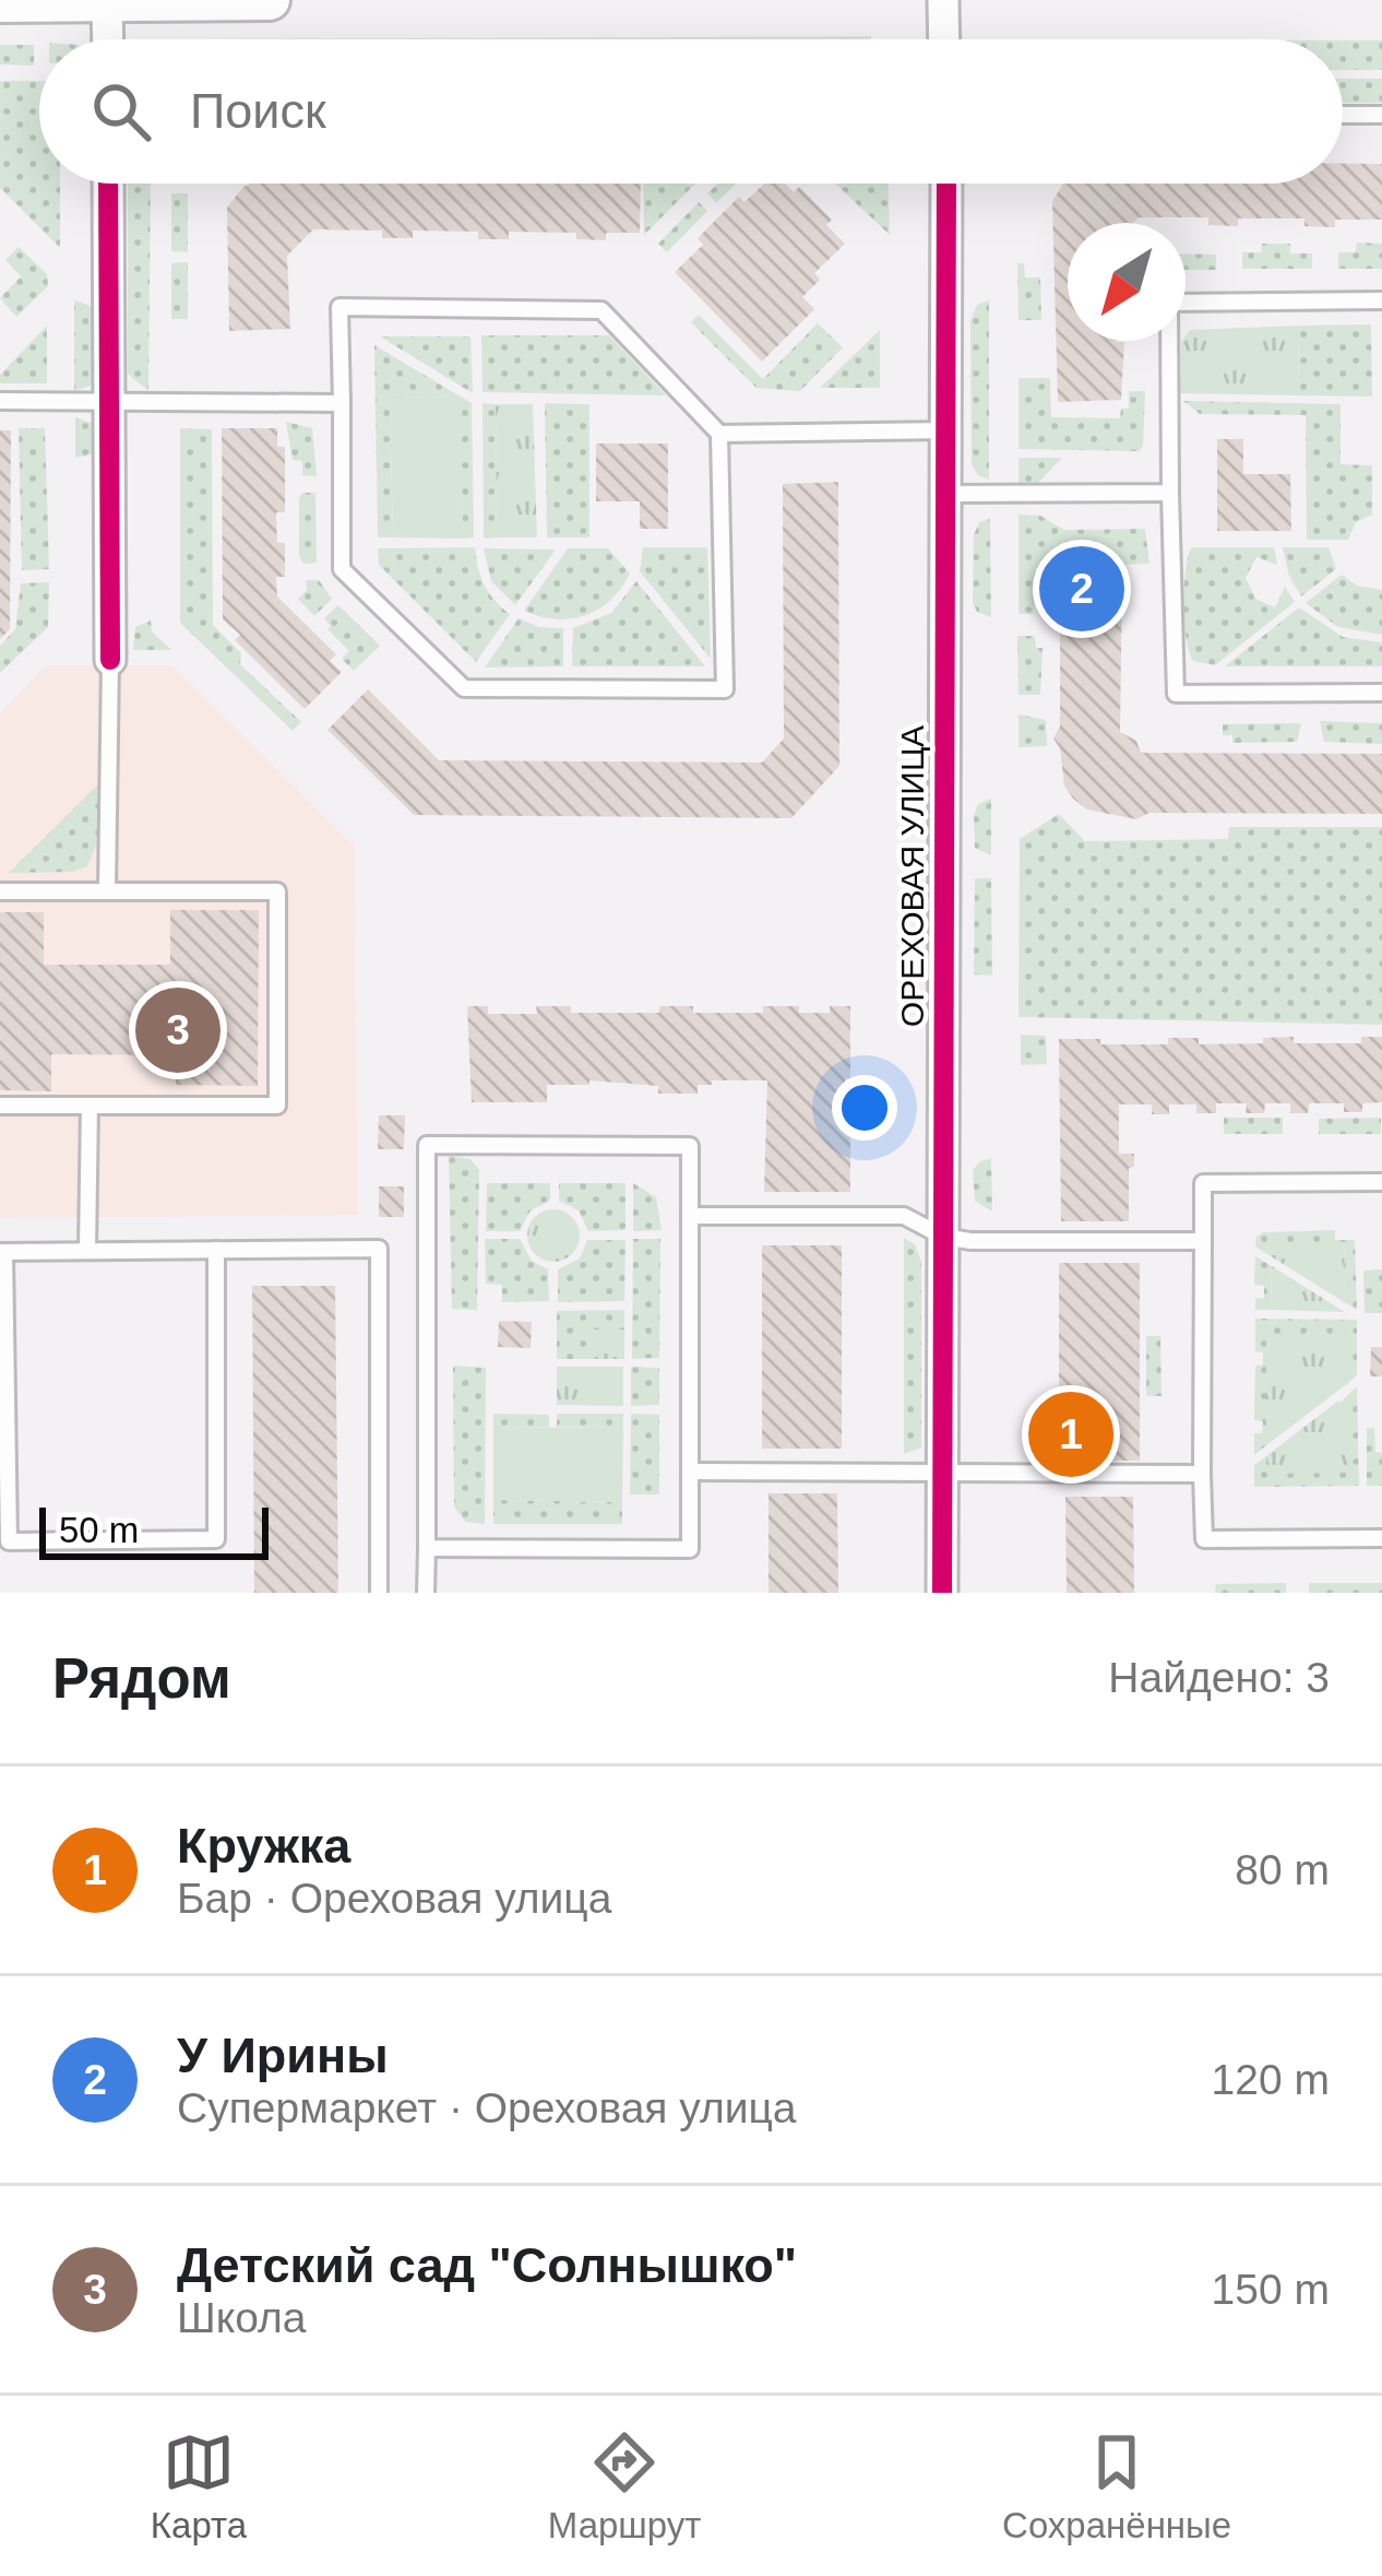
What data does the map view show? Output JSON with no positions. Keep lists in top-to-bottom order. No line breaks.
{"streets":{"street":["ОРЕХОВАЯ УЛИЦА"]},"scale_bar":"50 m","north":"bottom left","page":{"search":"Поиск","pins":["2","3","1"],"scale":"50 m","heading":["Рядом","Найдено: 3"],"list":[{"mark":"1","name":"Кружка","note":"Бар · Ореховая улица","value":"80 m"},{"mark":"2","name":"У Ирины","note":"Супермаркет · Ореховая улица","value":"120 m"},{"mark":"3","name":"Детский сад \"Солнышко\"","note":"Школа","value":"150 m"}],"nav":["Карта","Маршрут","Сохранённые"]}}
